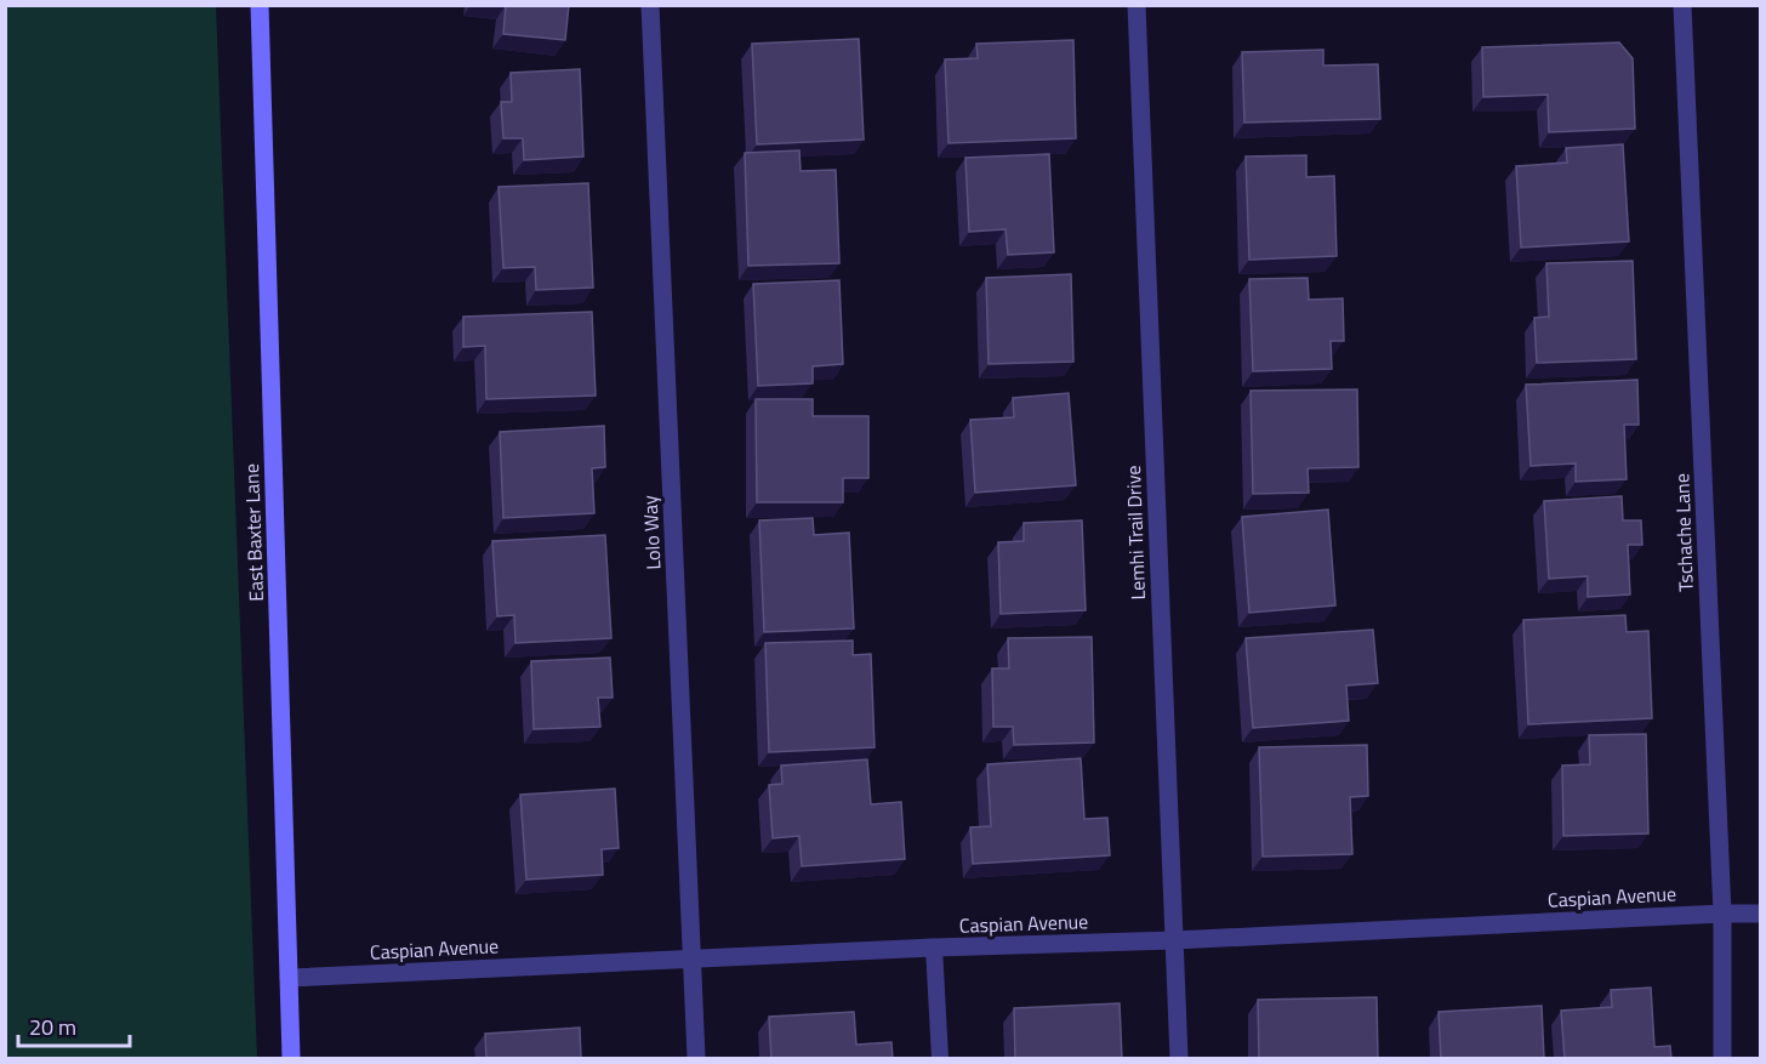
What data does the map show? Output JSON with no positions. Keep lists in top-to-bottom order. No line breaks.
{"streets":{"main road":["East Baxter Lane"],"street":["Lolo Way","Lemhi Trail Drive","Tschache Lane","Caspian Avenue"]},"crossings":[["East Baxter Lane","Caspian Avenue"],["Lolo Way","Caspian Avenue"],["Lemhi Trail Drive","Caspian Avenue"],["Tschache Lane","Caspian Avenue"]],"scale_bar":"20 m"}
